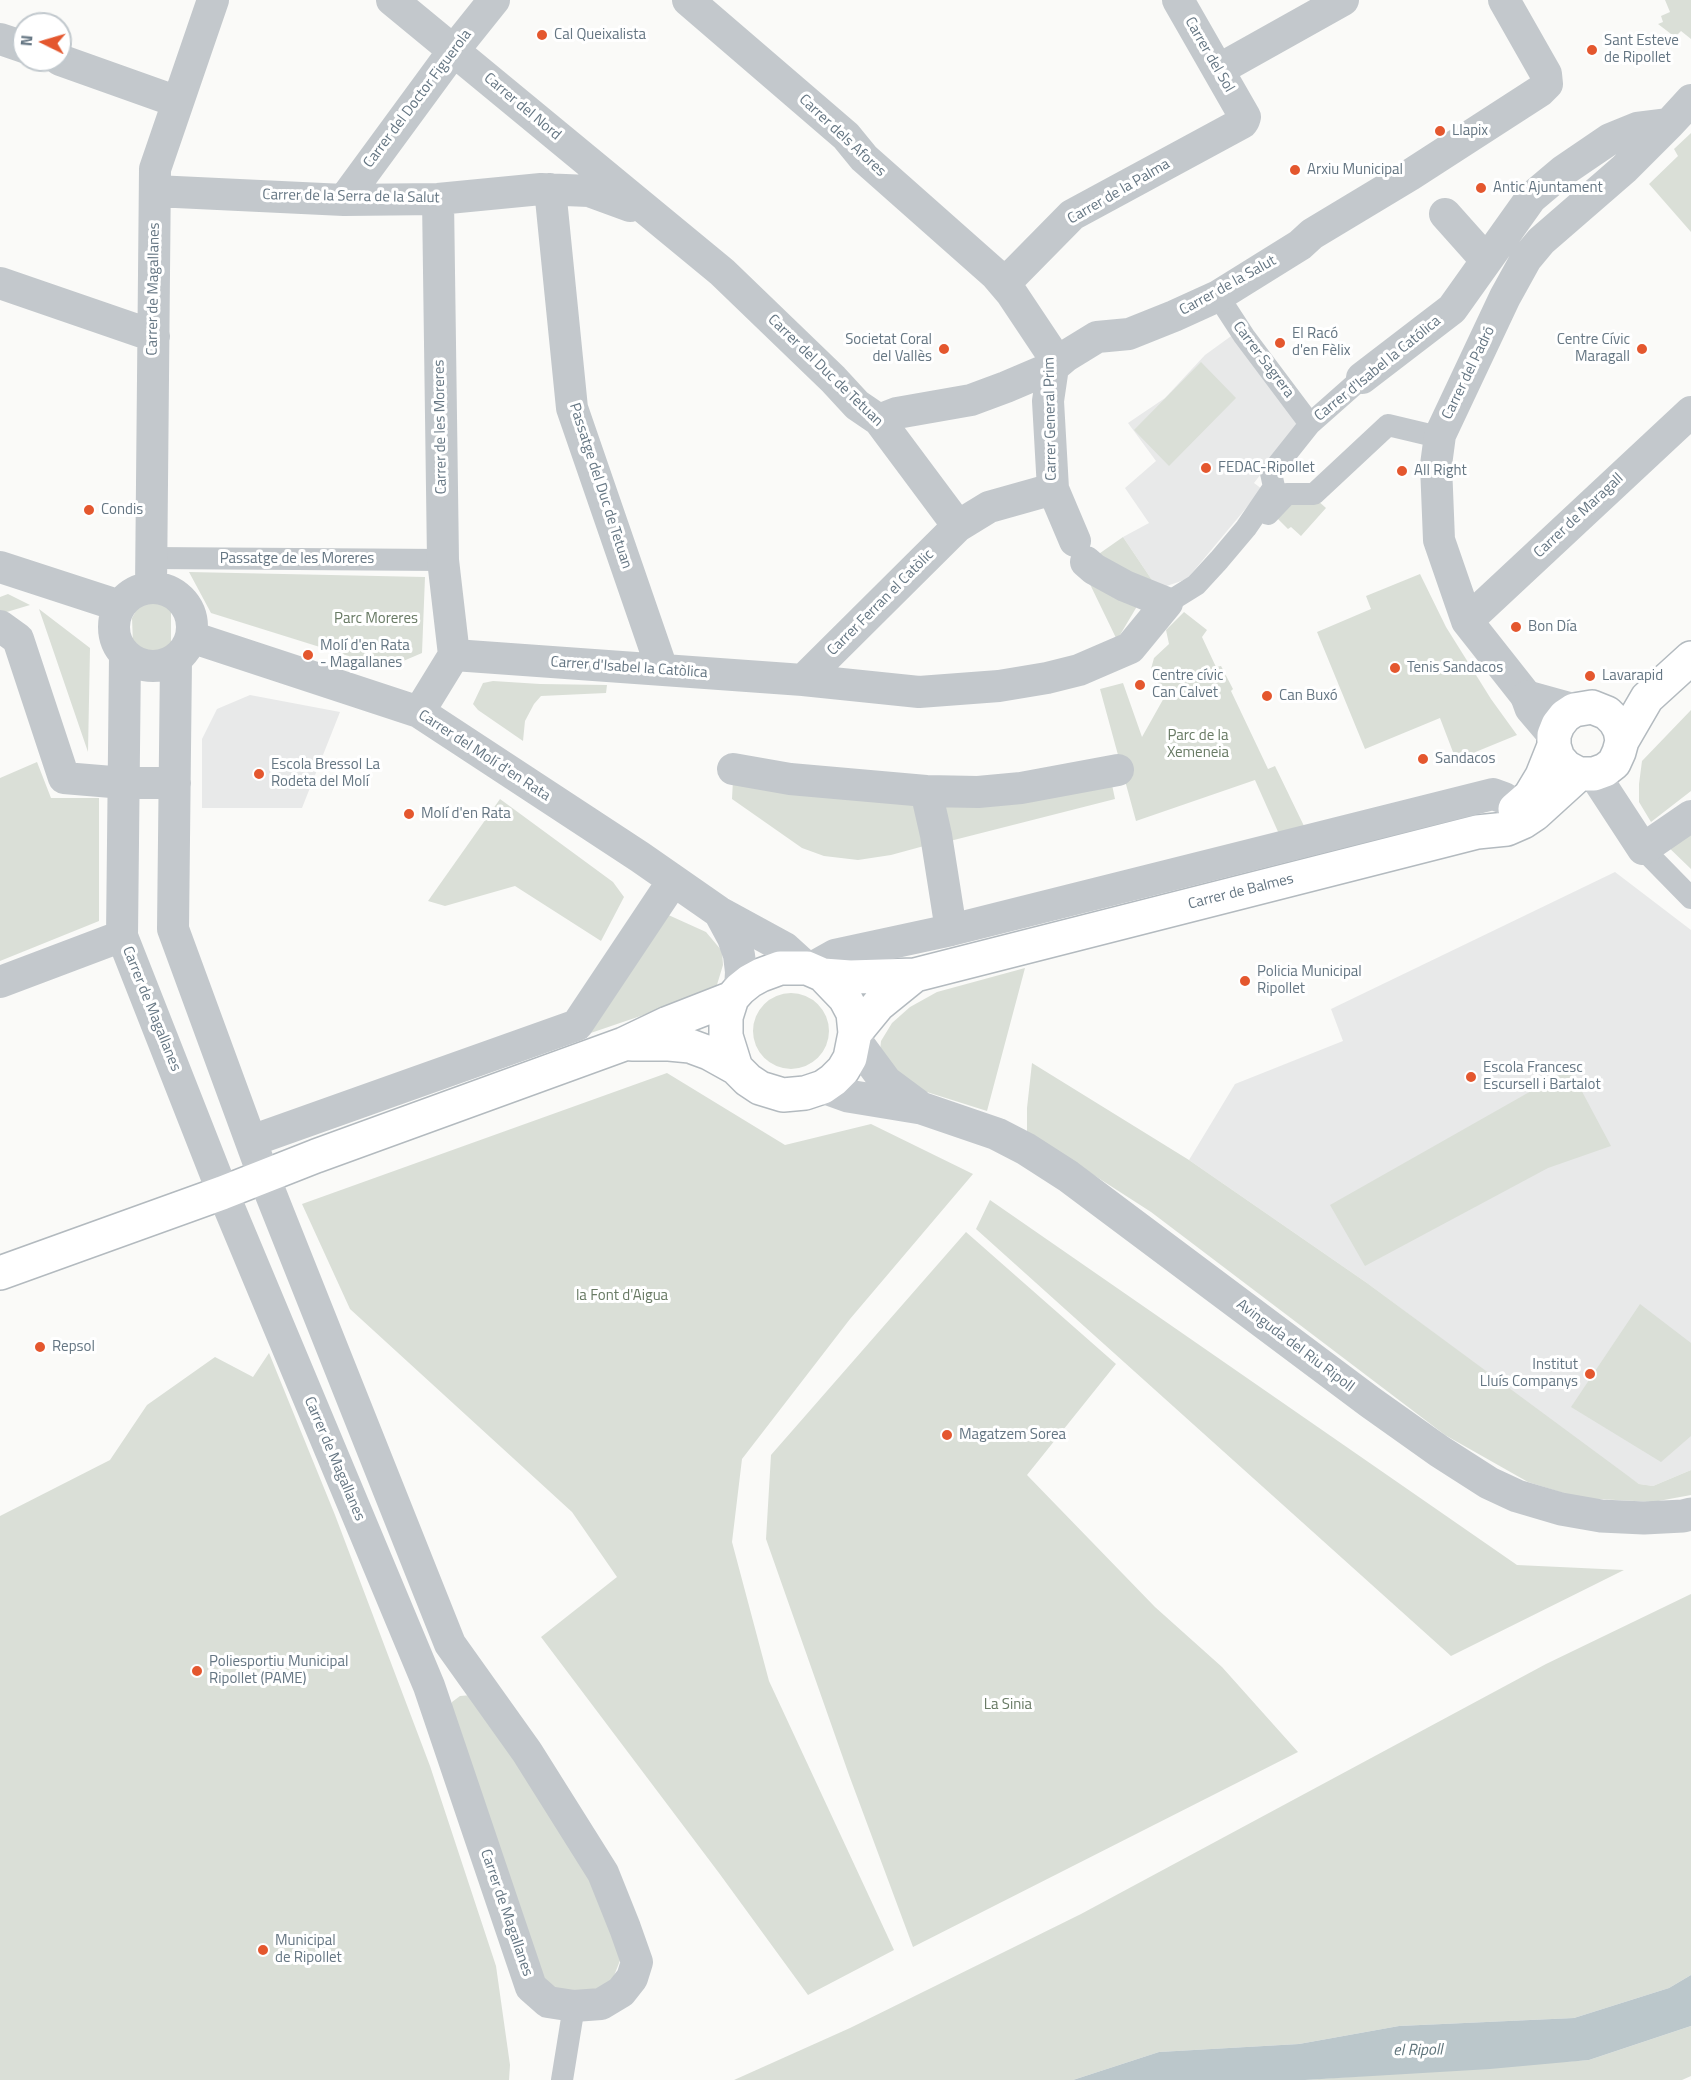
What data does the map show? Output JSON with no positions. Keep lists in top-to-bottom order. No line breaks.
{"streets":{"main road":["Carrer de Balmes"],"street":["Carrer del Sol","Carrer del Doctor Figuerola","Carrer del Nord","Carrer dels Afores","Carrer de la Palma","Carrer de la Serra de la Salut","Carrer de la Salut","Carrer de Magallanes","Carrer Sagrera","Carrer d'Isabel la Católica","Carrer del Duc de Tetuan","Carrer del Padró","Carrer General Prim","Carrer de les Moreres","Passatge del Duc de Tetuan","Carrer de Maragall","Passatge de les Moreres","Carrer Ferran el Catòlic","Carrer d'Isabel la Catòlica","Carrer del Molí d'en Rata","Avinguda del Riu Ripoll"]},"crossings":[["Carrer del Sol","Carrer de la Palma"],["Carrer del Doctor Figuerola","Carrer del Nord"],["Carrer del Doctor Figuerola","Carrer de la Serra de la Salut"],["Carrer del Nord","Carrer de la Serra de la Salut"],["Carrer del Nord","Carrer del Duc de Tetuan"],["Carrer dels Afores","Carrer de la Palma"],["Carrer dels Afores","Carrer General Prim"],["Carrer de la Palma","Carrer General Prim"],["Carrer de la Serra de la Salut","Carrer de Magallanes"],["Carrer de la Serra de la Salut","Carrer del Duc de Tetuan"],["Carrer de la Serra de la Salut","Carrer de les Moreres"],["Carrer de la Serra de la Salut","Passatge del Duc de Tetuan"],["Carrer de la Salut","Carrer Sagrera"],["Carrer de la Salut","Carrer del Duc de Tetuan"],["Carrer de la Salut","Carrer General Prim"],["Carrer de Magallanes","Passatge de les Moreres"],["Carrer de Magallanes","Carrer del Molí d'en Rata"],["Carrer Sagrera","Carrer d'Isabel la Católica"],["Carrer d'Isabel la Católica","Carrer del Padró"],["Carrer d'Isabel la Católica","Carrer General Prim"],["Carrer d'Isabel la Católica","Carrer Ferran el Catòlic"],["Carrer d'Isabel la Católica","Carrer d'Isabel la Catòlica"],["Carrer del Duc de Tetuan","Carrer Ferran el Catòlic"],["Carrer del Padró","Carrer de Maragall"],["Carrer del Padró","Carrer de Balmes"],["Carrer de les Moreres","Passatge de les Moreres"],["Carrer de les Moreres","Carrer d'Isabel la Catòlica"],["Passatge del Duc de Tetuan","Carrer d'Isabel la Catòlica"],["Passatge de les Moreres","Carrer del Molí d'en Rata"],["Carrer Ferran el Catòlic","Carrer d'Isabel la Catòlica"],["Carrer del Molí d'en Rata","Avinguda del Riu Ripoll"]],"water":["el Ripoll"],"parks":["Parc Moreres","Parc de la Xemeneia","la Font d'Aigua","La Sinia"],"places":["Cal Queixalista","Sant Esteve de Ripollet","Llapix","Arxiu Municipal","Antic Ajuntament","El Racó d'en Fèlix","Societat Coral del Vallès","Centre Cívic Maragall","FEDAC-Ripollet","All Right","Condis","Bon Día","Molí d'en Rata - Magallanes","Tenis Sandacos","Lavarapid","Centre cívic Can Calvet","Can Buxó","Sandacos","Escola Bressol La Rodeta del Molí","Molí d'en Rata","Policia Municipal Ripollet","Escola Francesc Escursell i Bartalot","Repsol","Institut Lluís Companys","Magatzem Sorea","Poliesportiu Municipal Ripollet (PAME)","Municipal de Ripollet"],"north":"left"}
